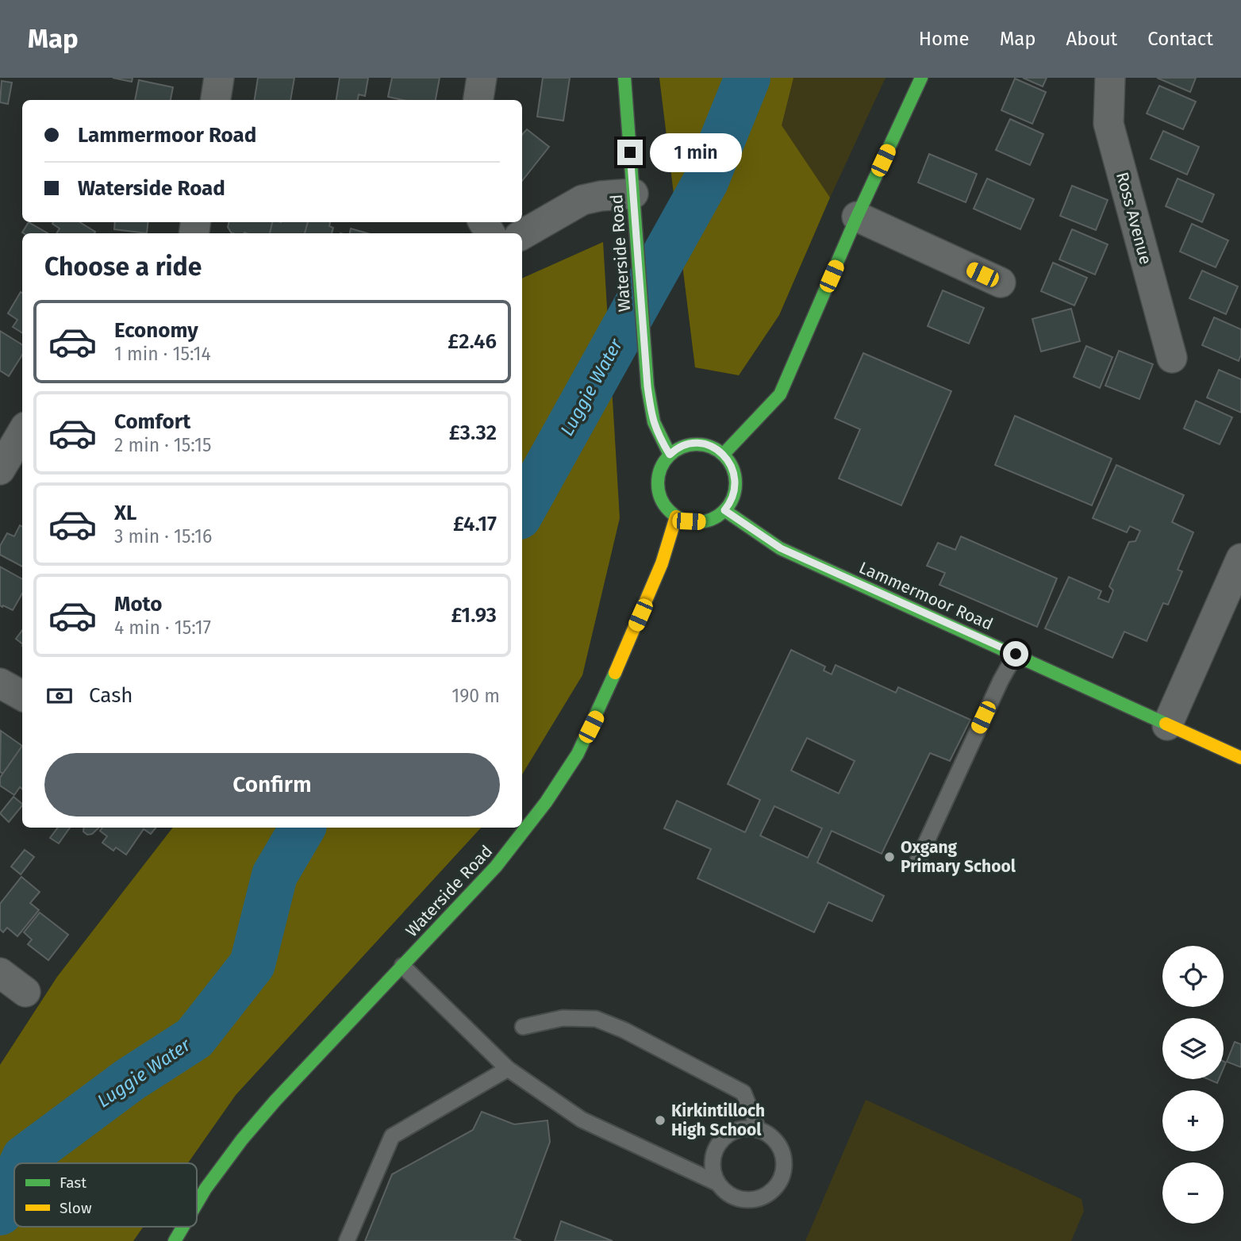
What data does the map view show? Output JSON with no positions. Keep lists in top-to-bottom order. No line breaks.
{"streets":{"main road":["Waterside Road","Lammermoor Road"],"street":["Ross Avenue"]},"crossings":[["Waterside Road","Lammermoor Road"]],"water":["Luggie Water"],"places":["Oxgang Primary School","Kirkintilloch High School"],"legend":["Fast","Slow"],"page":{"header":"Map","nav":["Home","Map","About","Contact"],"banner":["Lammermoor Road","Waterside Road"],"bubble":"1 min","heading":"Choose a ride","list":[{"name":"Economy","note":"1 min · 15:14","value":"£2.46"},{"name":"Comfort","note":"2 min · 15:15","value":"£3.32"},{"name":"XL","note":"3 min · 15:16","value":"£4.17"},{"name":"Moto","note":"4 min · 15:17","value":"£1.93"}],"pay":["Cash","190 m"],"buttons":"Confirm","map_buttons":["+","−"]}}
